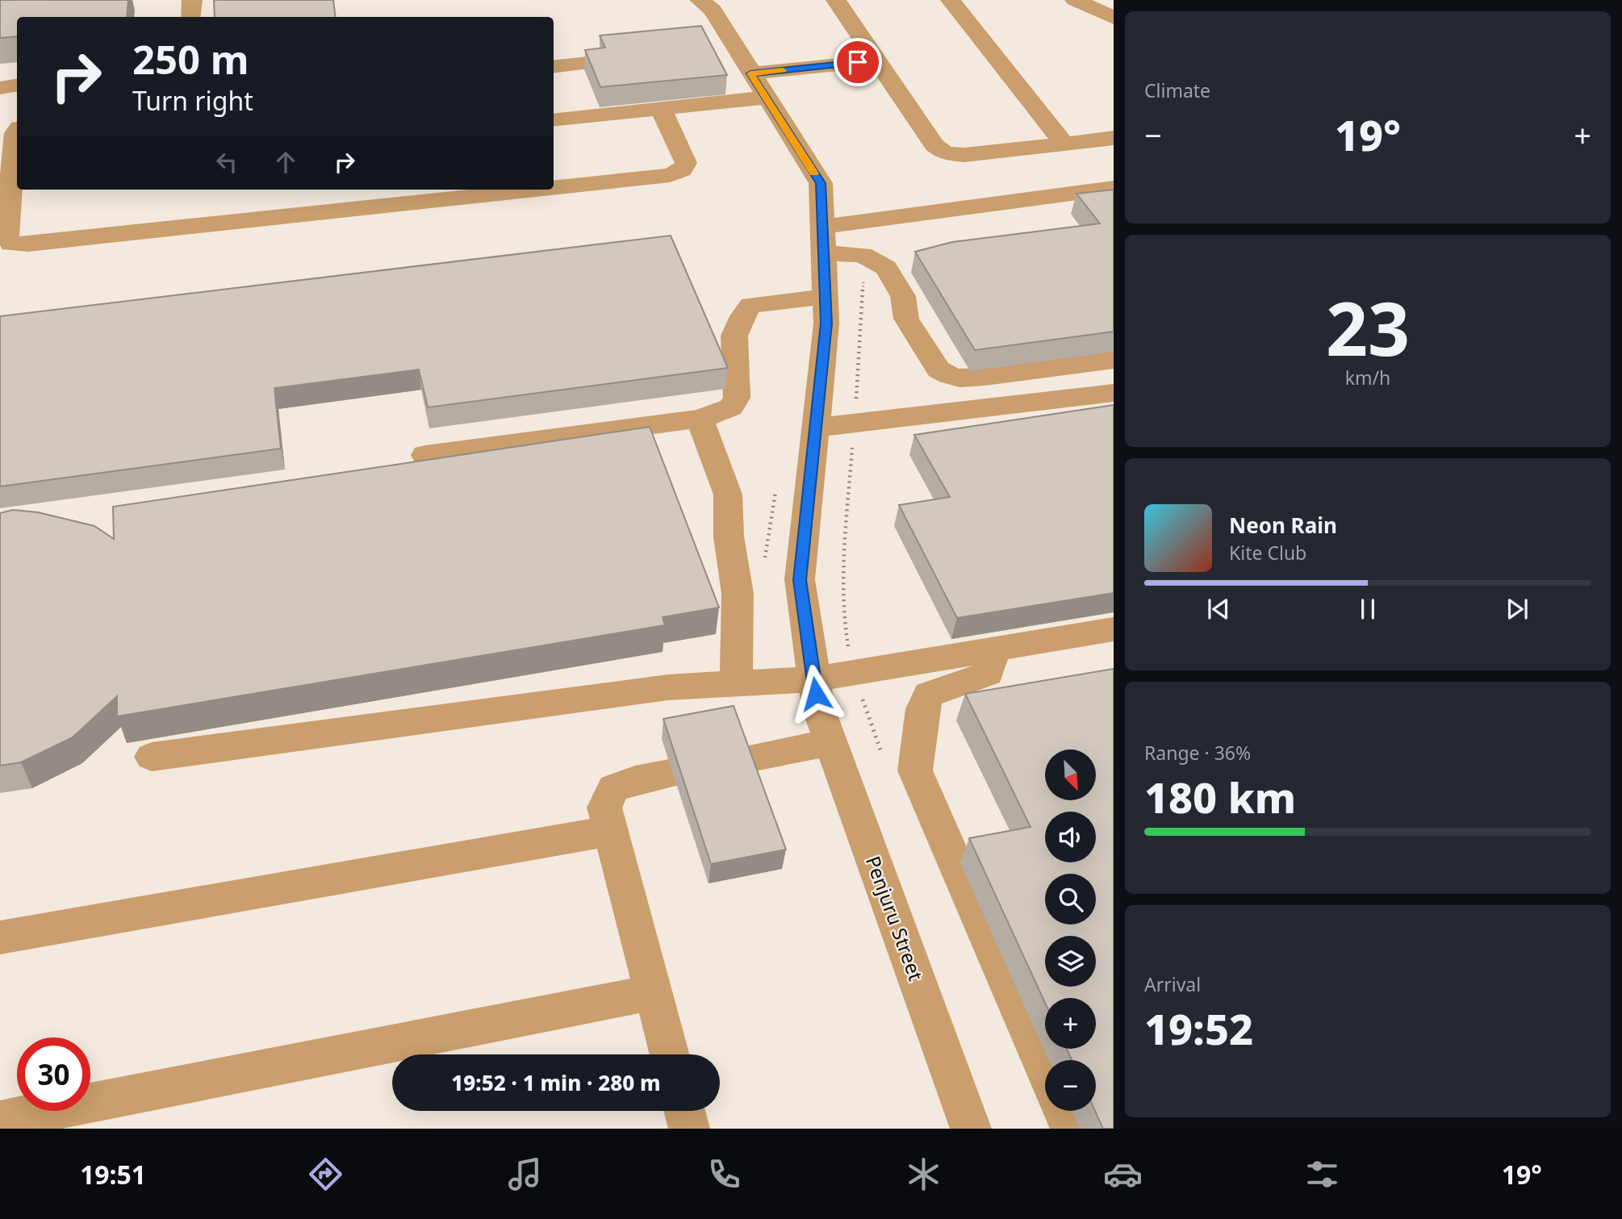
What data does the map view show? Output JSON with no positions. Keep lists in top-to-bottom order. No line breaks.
{"streets":{"street":["Penjuru Street"]},"north":"bottom right","page":{"tile":["Climate",["23","km/h"],["Range · 36%","180 km"],["Arrival","19:52"]],"turn":["250 m","Turn right"],"heat":["−","19°","+"],"song":["Neon Rain","Kite Club"],"map_buttons":["+","−"],"limit":"30","trip":"19:52 · 1 min · 280 m","tabs":["19:51","19°"]}}
